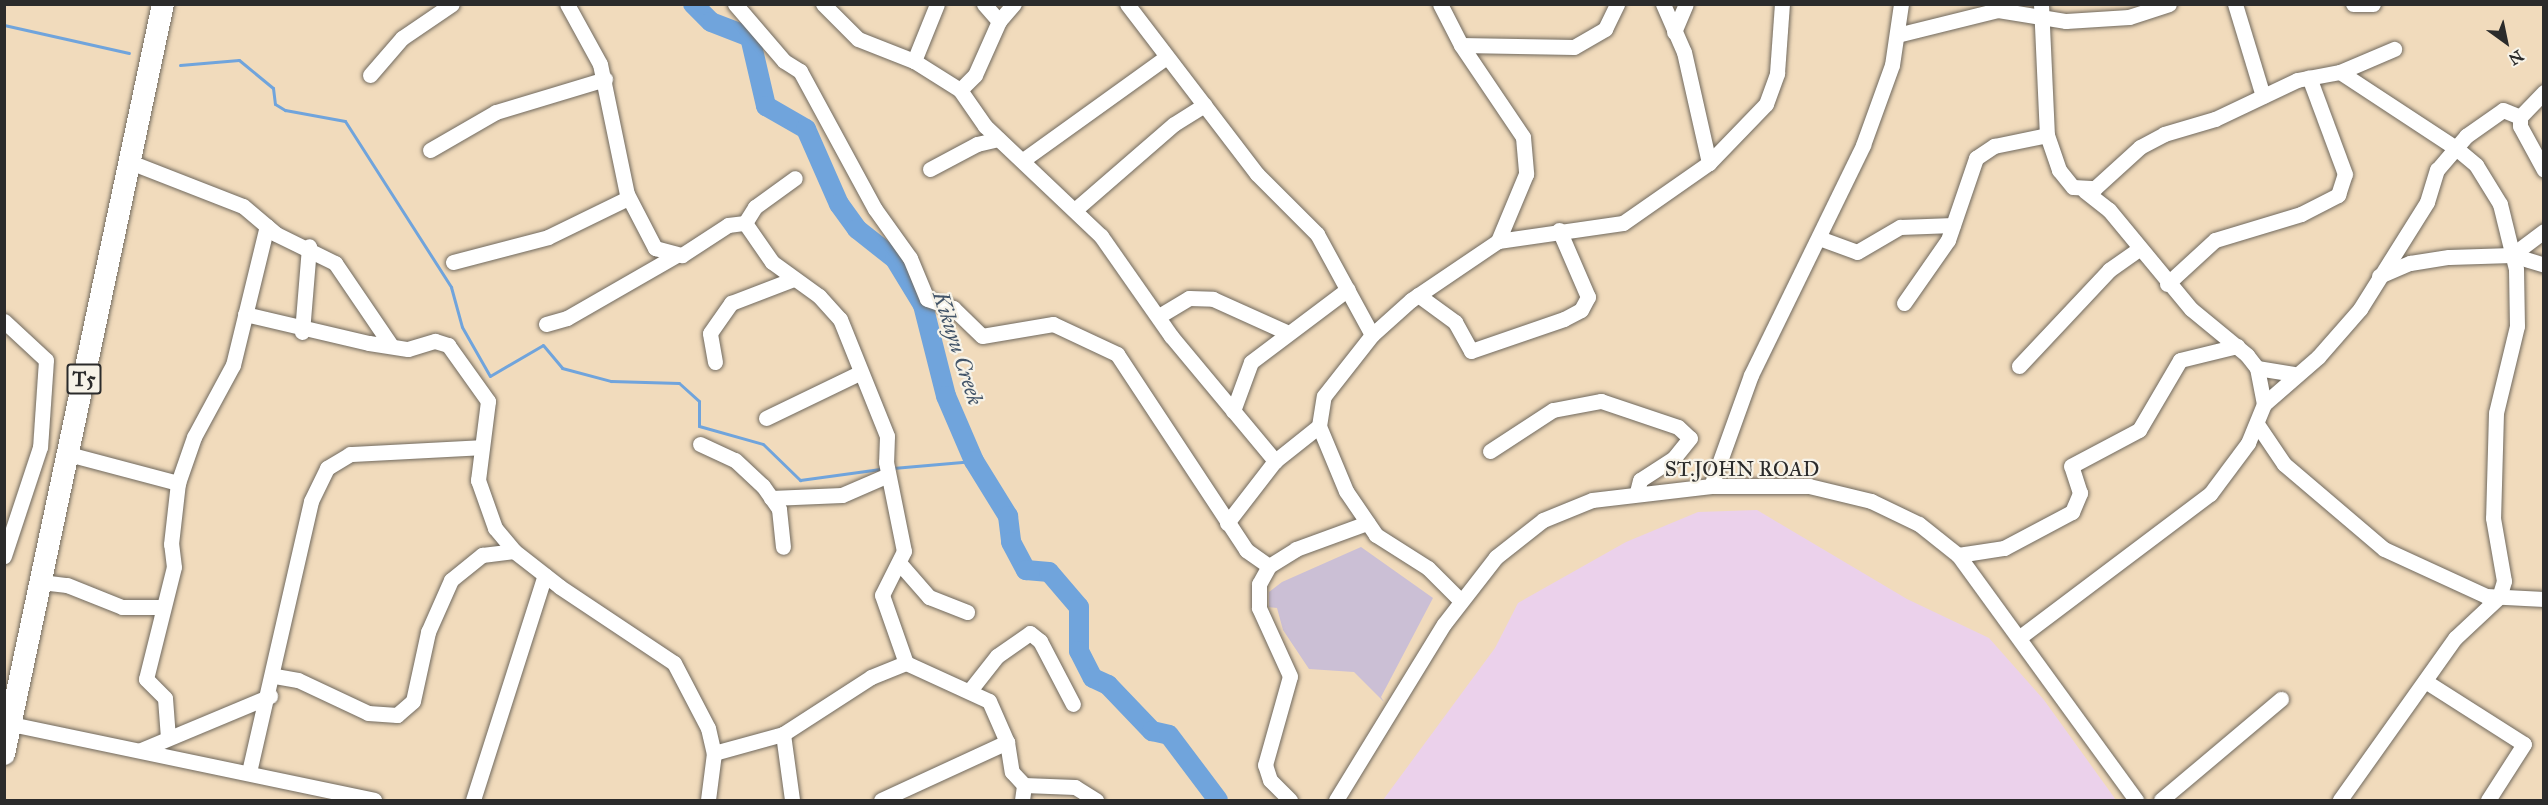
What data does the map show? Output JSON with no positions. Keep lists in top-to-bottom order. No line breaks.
{"streets":{"highway":["T5"],"street":["ST.JOHN ROAD"]},"water":["Kikuyu Creek"],"north":"bottom right"}
